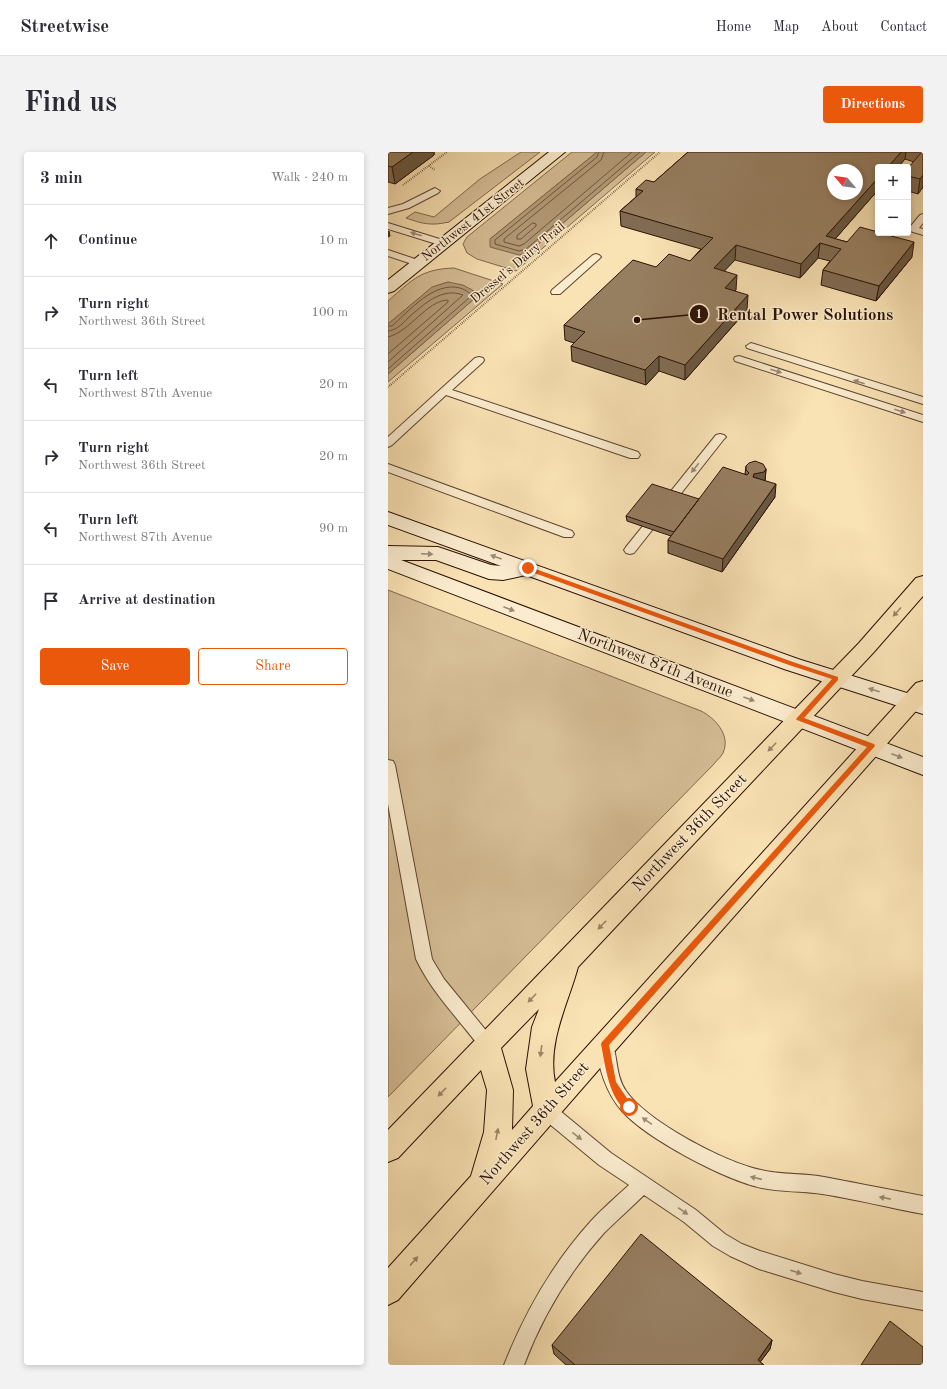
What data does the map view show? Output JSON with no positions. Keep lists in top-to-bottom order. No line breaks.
{"streets":{"main road":["Northwest 41st Street","Northwest 87th Avenue","Northwest 36th Street"],"path":["Dressel's Dairy Trail"]},"crossings":[["Northwest 87th Avenue","Northwest 36th Street"]],"places":["Rental Power Solutions"],"north":"top left","page":{"header":"Streetwise","nav":["Home","Map","About","Contact"],"buttons":["Directions",["Save","Share"]],"title":"Find us","heading":["3 min","Walk · 240 m"],"map_buttons":["+","−"],"list":[["Continue","10 m"],["Turn right","Northwest 36th Street","100 m"],["Turn left","Northwest 87th Avenue","20 m"],["Turn right","Northwest 36th Street","20 m"],["Turn left","Northwest 87th Avenue","90 m"],"Arrive at destination"]}}
